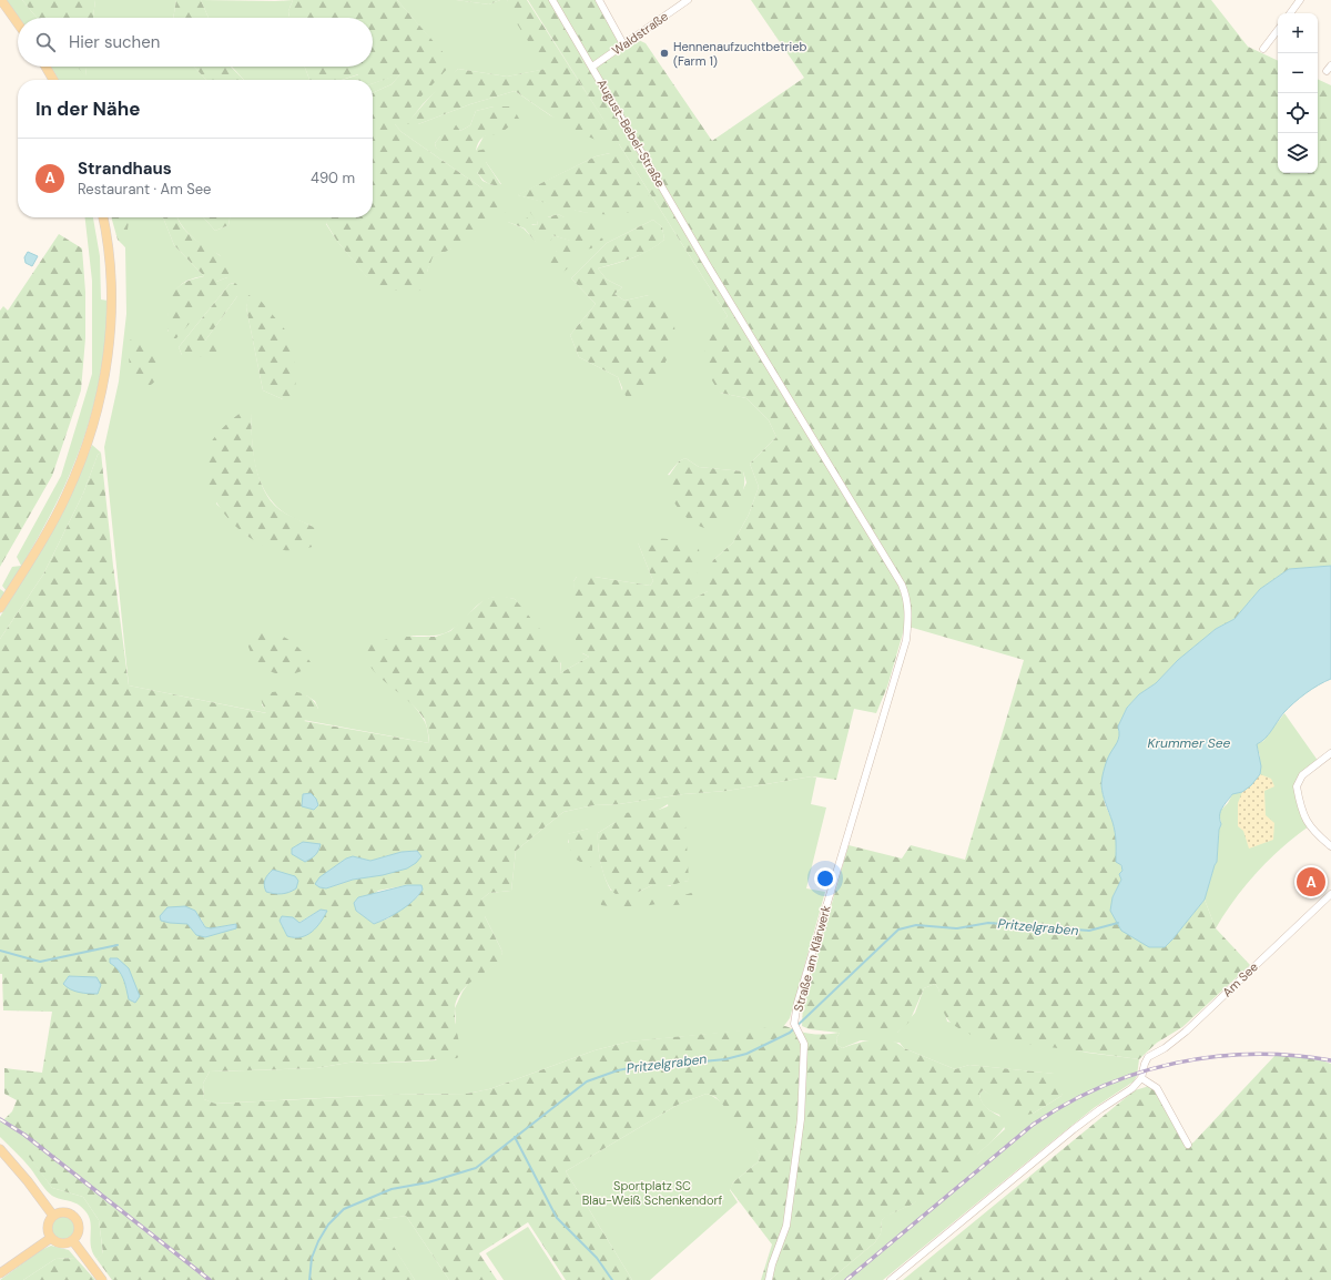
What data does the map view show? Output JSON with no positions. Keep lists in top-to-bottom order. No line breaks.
{"streets":{"street":["Waldstraße","August-Bebel-Straße","Straße am Klärwerk","Am See"]},"crossings":[["Waldstraße","August-Bebel-Straße"],["August-Bebel-Straße","Straße am Klärwerk"]],"water":["Krummer See","Pritzelgraben"],"parks":["Sportplatz SC Blau-Weiß Schenkendorf"],"places":["Hennenaufzuchtbetrieb (Farm 1)"],"page":{"map_buttons":["+","−"],"search":"Hier suchen","heading":"In der Nähe","list":[{"mark":"A","name":"Strandhaus","note":"Restaurant · Am See","value":"490 m"}],"pins":"A"}}
